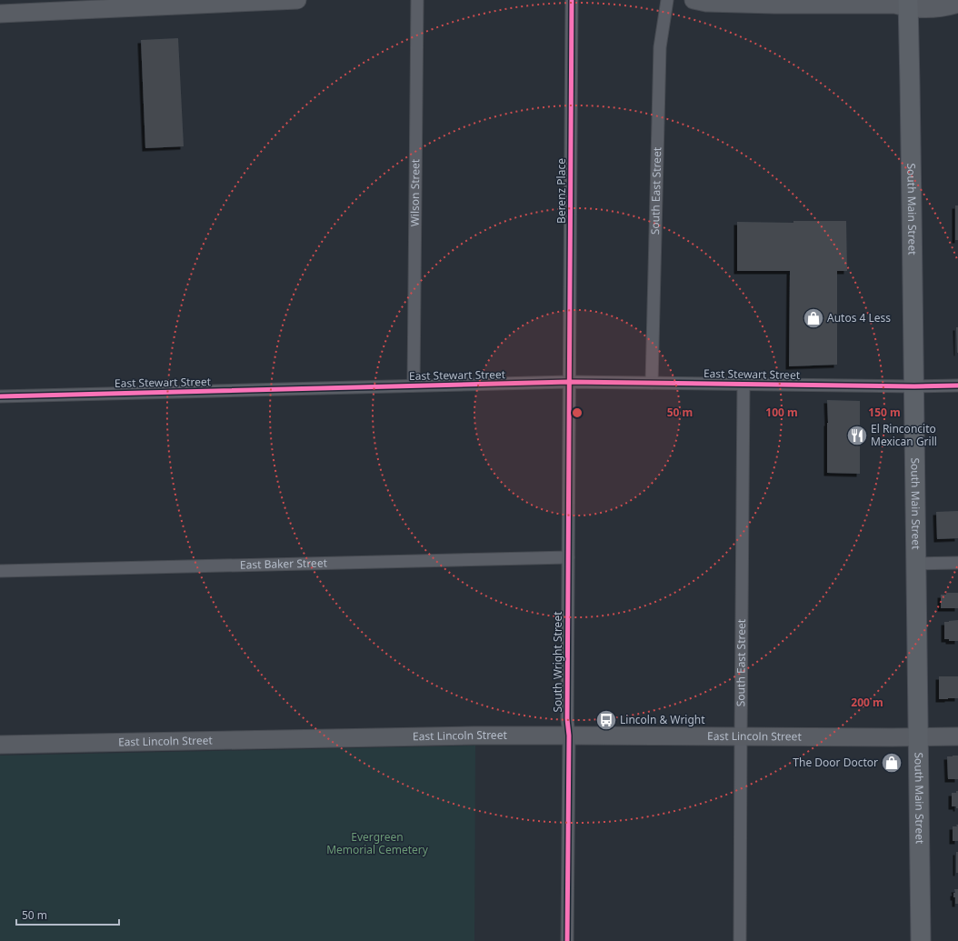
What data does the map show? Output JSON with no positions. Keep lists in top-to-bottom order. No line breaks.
{"streets":{"main road":["South Main Street","East Lincoln Street"],"street":["Berenz Place","South East Street","Wilson Street","East Stewart Street","East Baker Street","South Wright Street"]},"crossings":[["Berenz Place","East Stewart Street"],["Berenz Place","South Wright Street"],["South East Street","East Stewart Street"],["South East Street","East Lincoln Street"],["Wilson Street","East Stewart Street"],["South Main Street","East Stewart Street"],["South Main Street","East Lincoln Street"],["East Stewart Street","South Wright Street"],["East Baker Street","South Wright Street"],["South Wright Street","East Lincoln Street"]],"parks":["Evergreen Memorial Cemetery"],"places":{"shop":["Autos 4 Less","The Door Doctor"],"restaurant":["El Rinconcito Mexican Grill"],"bus stop":["Lincoln & Wright"]},"scale_bar":"50 m","rings":["50 m","100 m","150 m","200 m"]}
